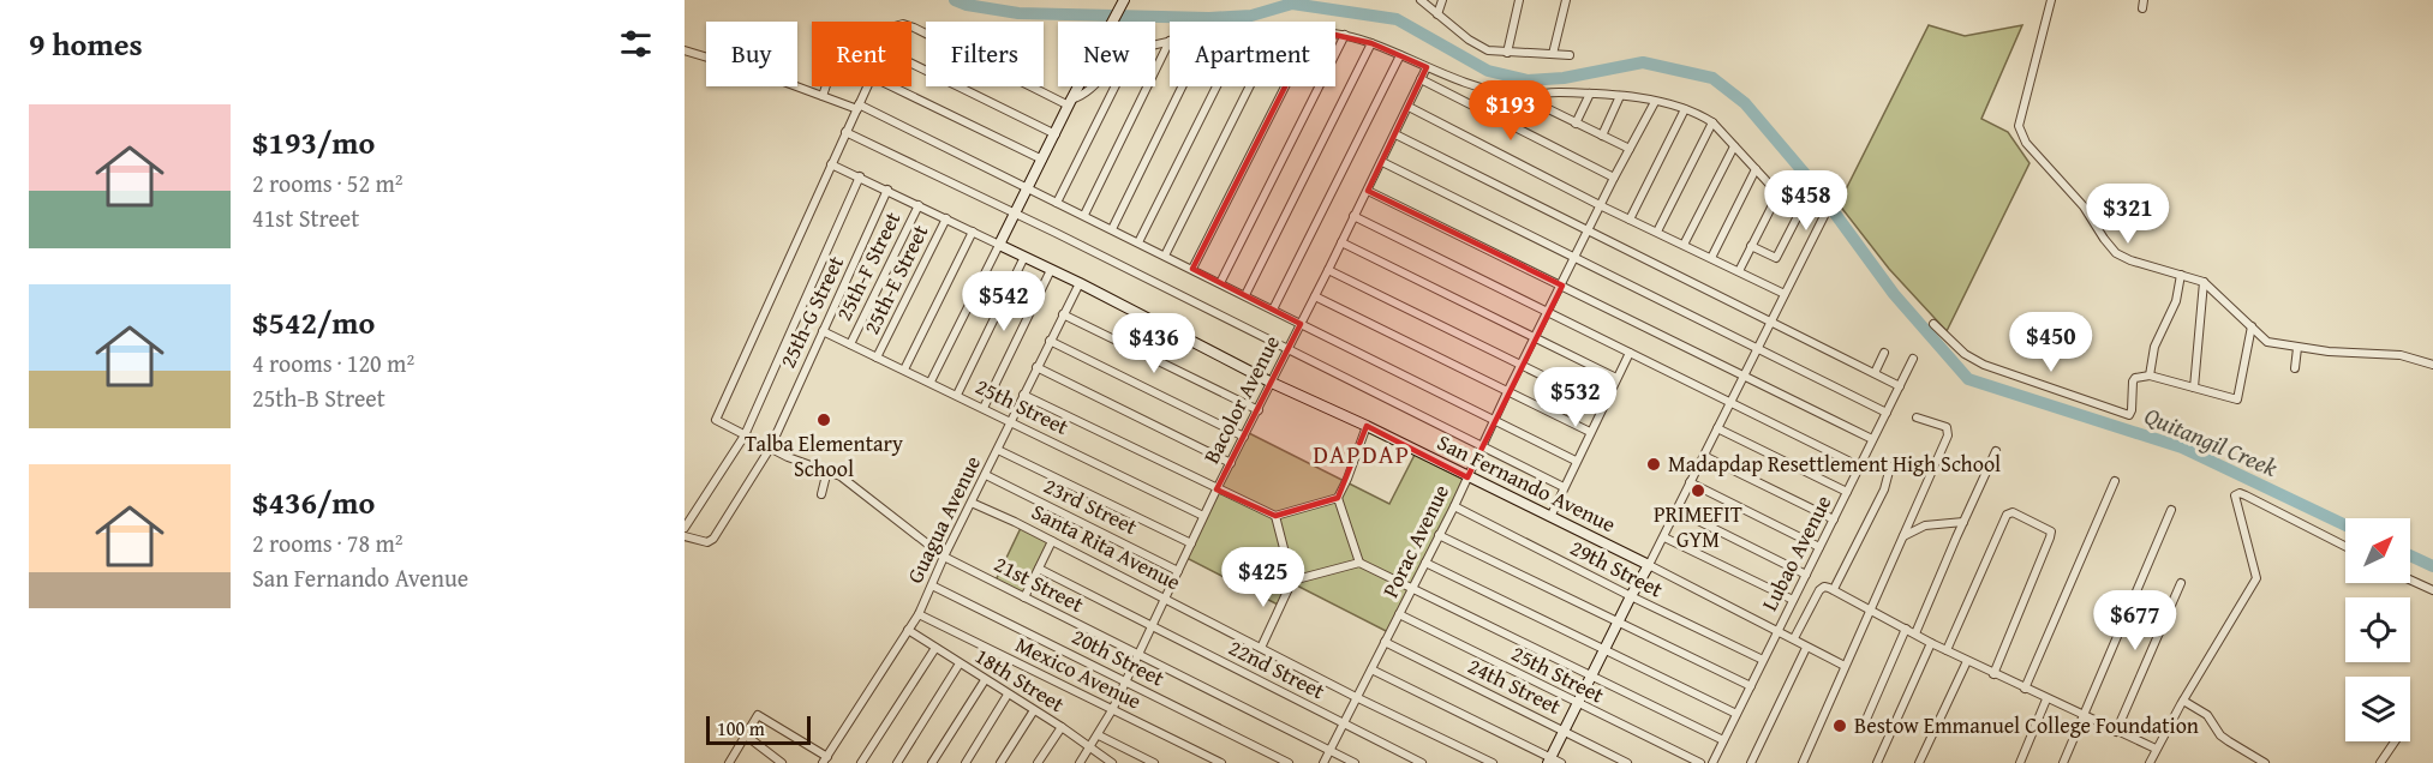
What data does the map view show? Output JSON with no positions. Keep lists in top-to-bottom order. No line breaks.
{"streets":{"main road":["San Fernando Avenue"],"street":["25th-F Street","25th-E Street","25th-G Street","Bacolor Avenue","25th Street","23rd Street","Guagua Avenue","Porac Avenue","Santa Rita Avenue","Lubao Avenue","29th Street","21st Street","20th Street","22nd Street","Mexico Avenue","18th Street","24th Street"]},"crossings":[["25th-F Street","25th Street"],["25th-F Street","San Fernando Avenue"],["25th-E Street","25th Street"],["25th-E Street","San Fernando Avenue"],["25th-G Street","25th Street"],["25th-G Street","San Fernando Avenue"],["25th-G Street","21st Street"],["Bacolor Avenue","25th Street"],["Bacolor Avenue","San Fernando Avenue"],["Bacolor Avenue","23rd Street"],["Bacolor Avenue","Santa Rita Avenue"],["Bacolor Avenue","21st Street"],["Bacolor Avenue","20th Street"],["Bacolor Avenue","22nd Street"],["Bacolor Avenue","Mexico Avenue"],["Bacolor Avenue","18th Street"],["25th Street","Guagua Avenue"],["25th Street","Porac Avenue"],["San Fernando Avenue","Guagua Avenue"],["San Fernando Avenue","Porac Avenue"],["San Fernando Avenue","Lubao Avenue"],["San Fernando Avenue","21st Street"],["23rd Street","Guagua Avenue"],["Guagua Avenue","Santa Rita Avenue"],["Guagua Avenue","21st Street"],["Guagua Avenue","20th Street"],["Guagua Avenue","Mexico Avenue"],["Guagua Avenue","18th Street"],["Porac Avenue","Santa Rita Avenue"],["Porac Avenue","29th Street"],["Porac Avenue","21st Street"],["Porac Avenue","22nd Street"],["Porac Avenue","24th Street"],["Lubao Avenue","29th Street"]],"districts":["DAPDAP"],"water":["Quitangil Creek"],"places":["Talba Elementary School","Madapdap Resettlement High School","PRIMEFIT GYM","Bestow Emmanuel College Foundation"],"scale_bar":"100 m","north":"top right","page":{"heading":"9 homes","chip":["Buy","Rent","Filters","New","Apartment"],"price":["$193","$458","$321","$542","$450","$436","$532","$425","$677"],"list":[{"name":"$193/mo","note":"2 rooms · 52 m² · 41st Street"},{"name":"$542/mo","note":"4 rooms · 120 m² · 25th-B Street"},{"name":"$436/mo","note":"2 rooms · 78 m² · San Fernando Avenue"}],"scale":"100 m"}}
